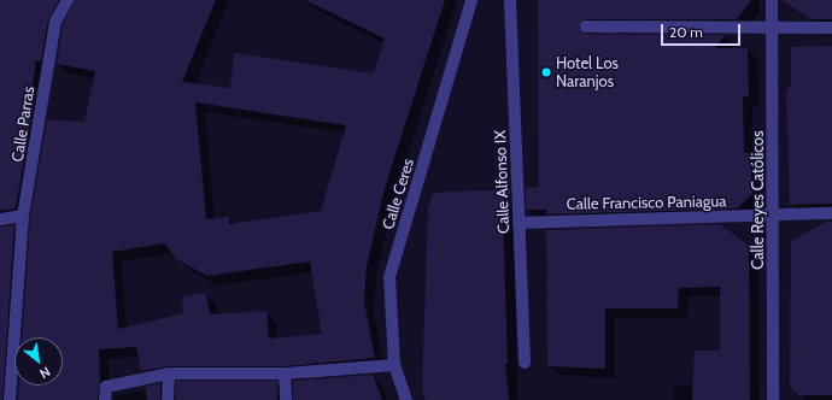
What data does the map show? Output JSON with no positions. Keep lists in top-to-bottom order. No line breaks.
{"streets":{"street":["Calle Parras","Calle Alfonso IX","Calle Ceres","Calle Reyes Católicos","Calle Francisco Paniagua"]},"crossings":[["Calle Alfonso IX","Calle Francisco Paniagua"],["Calle Reyes Católicos","Calle Francisco Paniagua"]],"places":["Hotel Los Naranjos"],"scale_bar":"20 m","north":"bottom right"}
